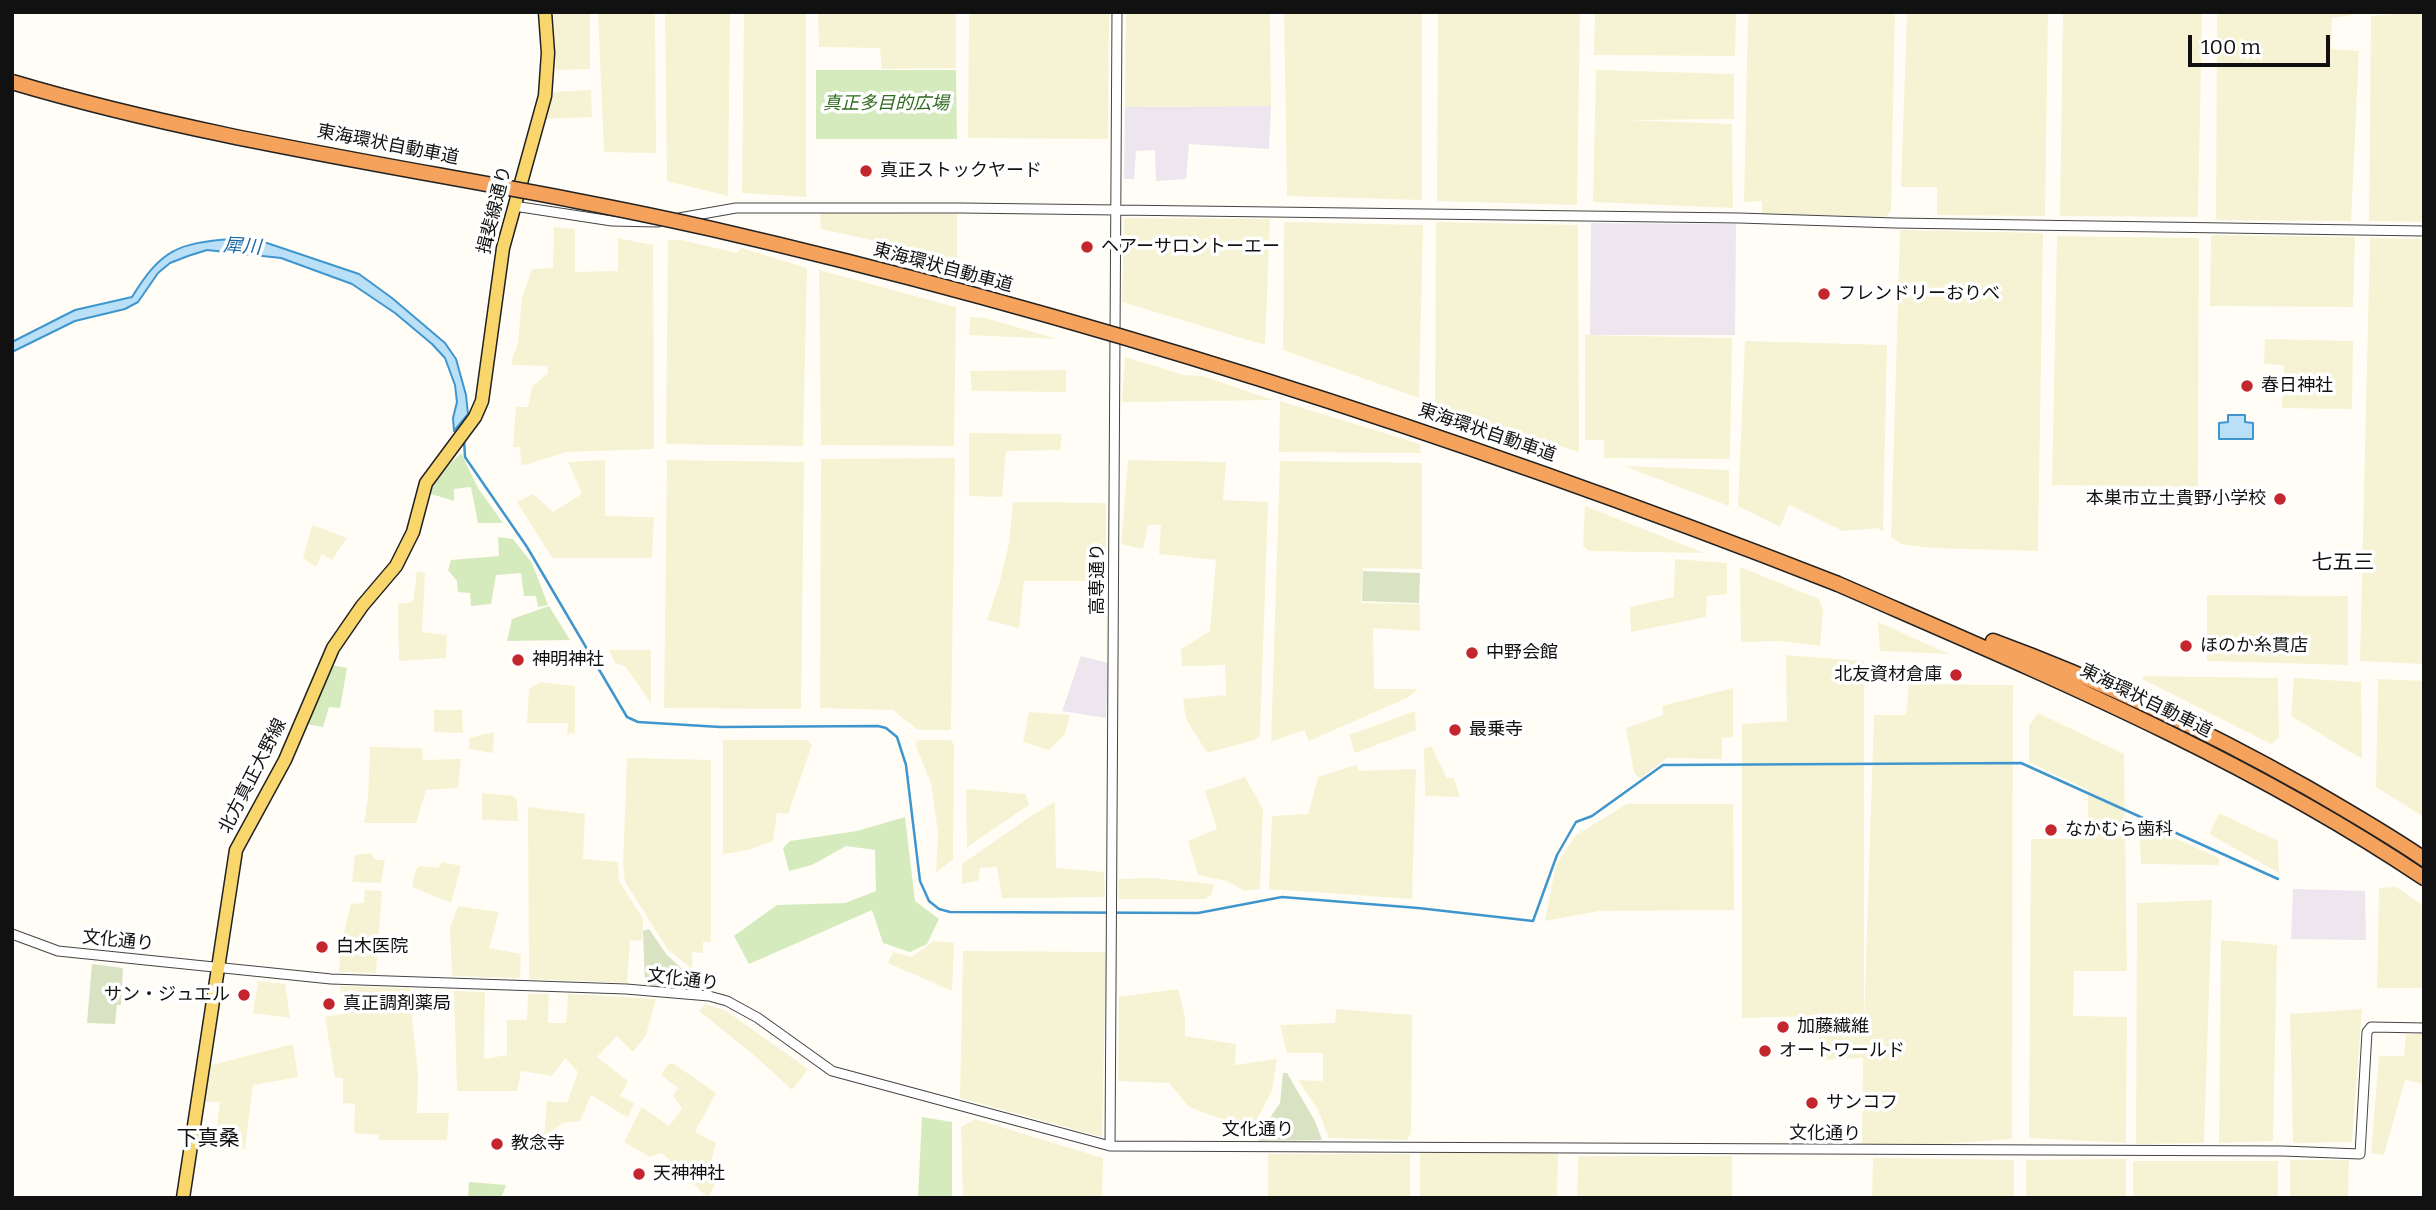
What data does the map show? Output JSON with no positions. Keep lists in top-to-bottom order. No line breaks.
{"streets":{"highway":["東海環状自動車道"],"main road":["揖斐線通り","北方真正大野線"],"street":["高専通り","文化通り"]},"crossings":[["揖斐線通り","北方真正大野線"],["高専通り","文化通り"],["北方真正大野線","文化通り"]],"districts":["七五三","下真桑"],"water":["犀川"],"parks":["真正多目的広場"],"places":["真正ストックヤード","ヘアーサロントーエー","フレンドリーおりべ","春日神社","本巣市立土貴野小学校","ほのか糸貫店","中野会館","神明神社","北友資材倉庫","最乗寺","なかむら歯科","白木医院","サン・ジュエル","真正調剤薬局","加藤繊維","オートワールド","サンコフ","教念寺","天神神社"],"scale_bar":"100 m"}
